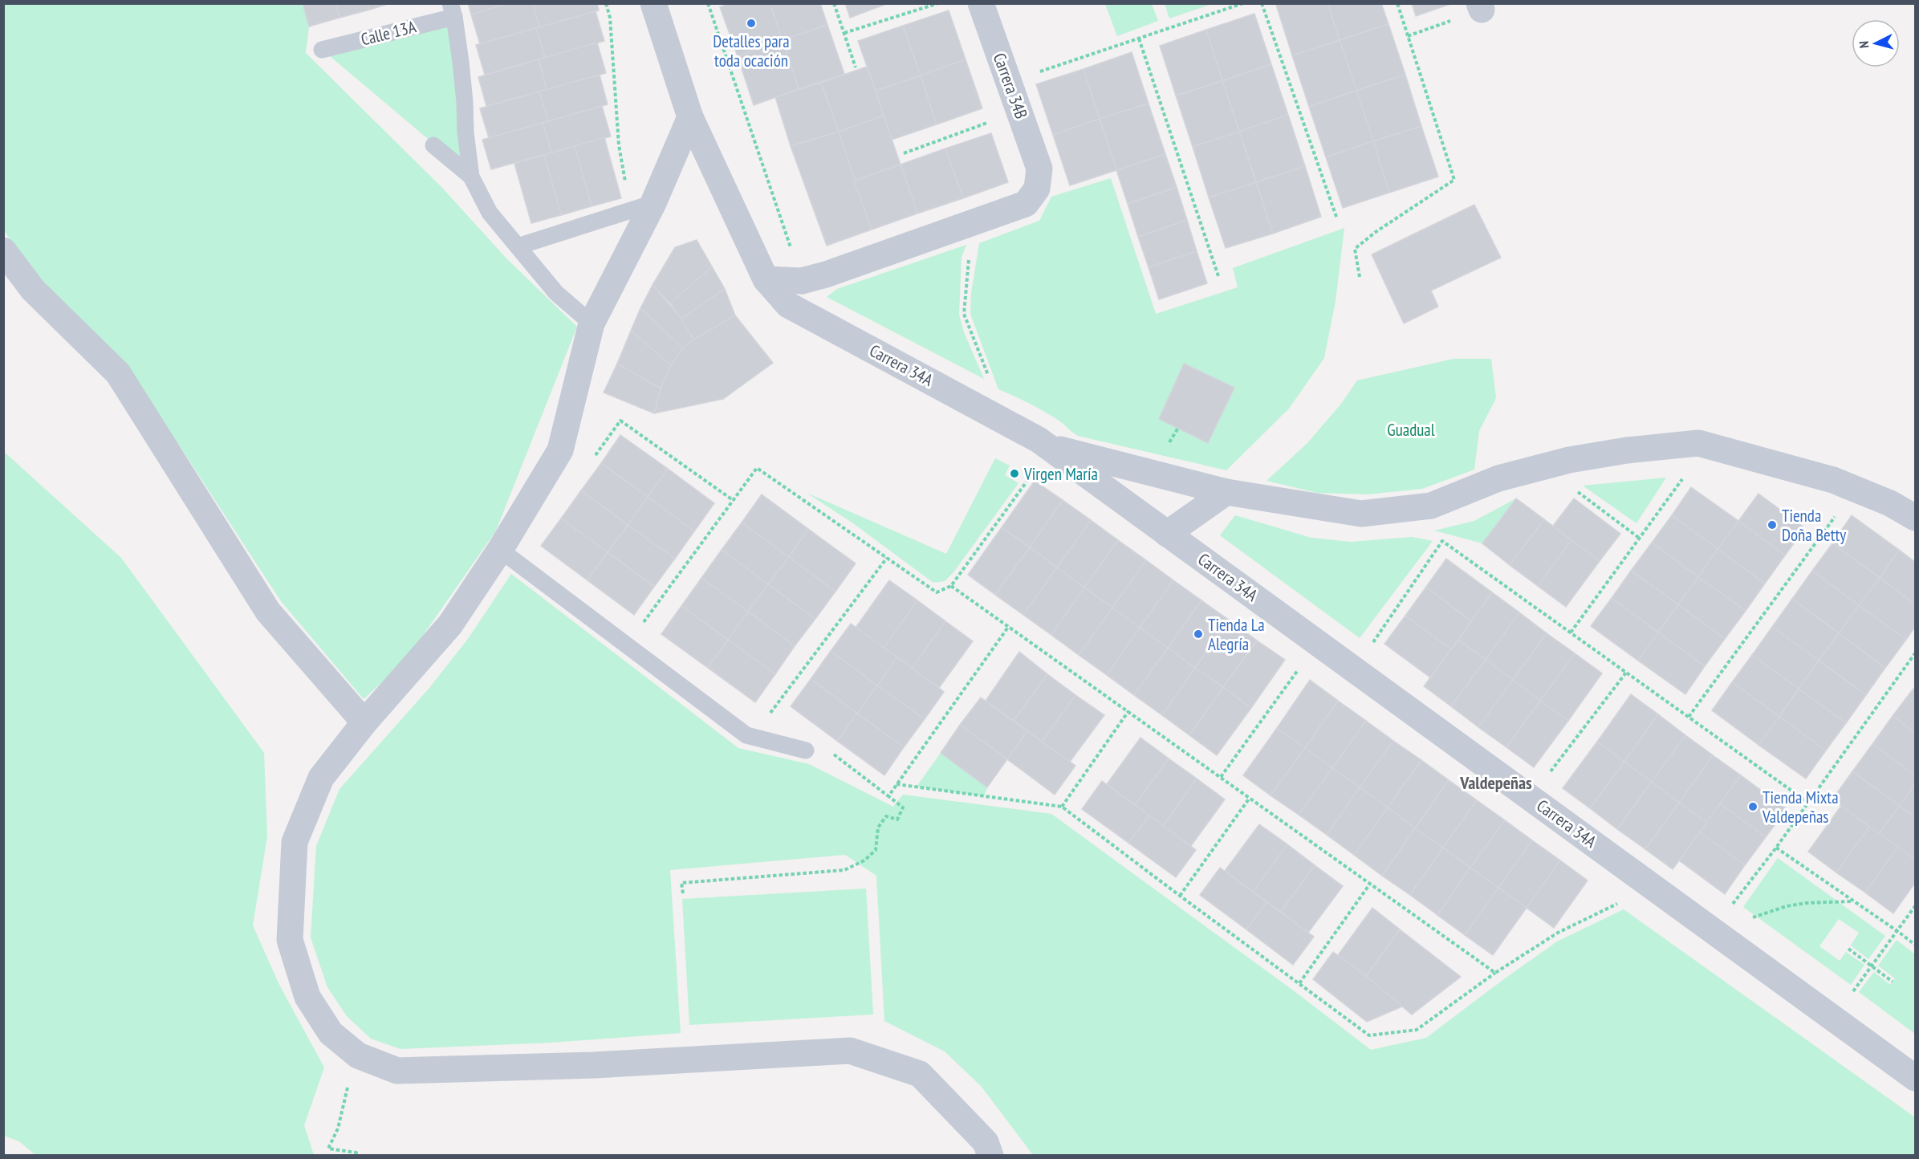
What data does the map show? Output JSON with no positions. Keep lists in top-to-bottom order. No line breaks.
{"streets":{"street":["Carrera 34B","Carrera 34A"],"lane":["Calle 13A"]},"districts":["Valdepeñas"],"parks":["Guadual"],"places":["Detalles para toda ocación","Virgen María","Tienda Doña Betty","Tienda La Alegría","Tienda Mixta Valdepeñas"],"north":"left"}
